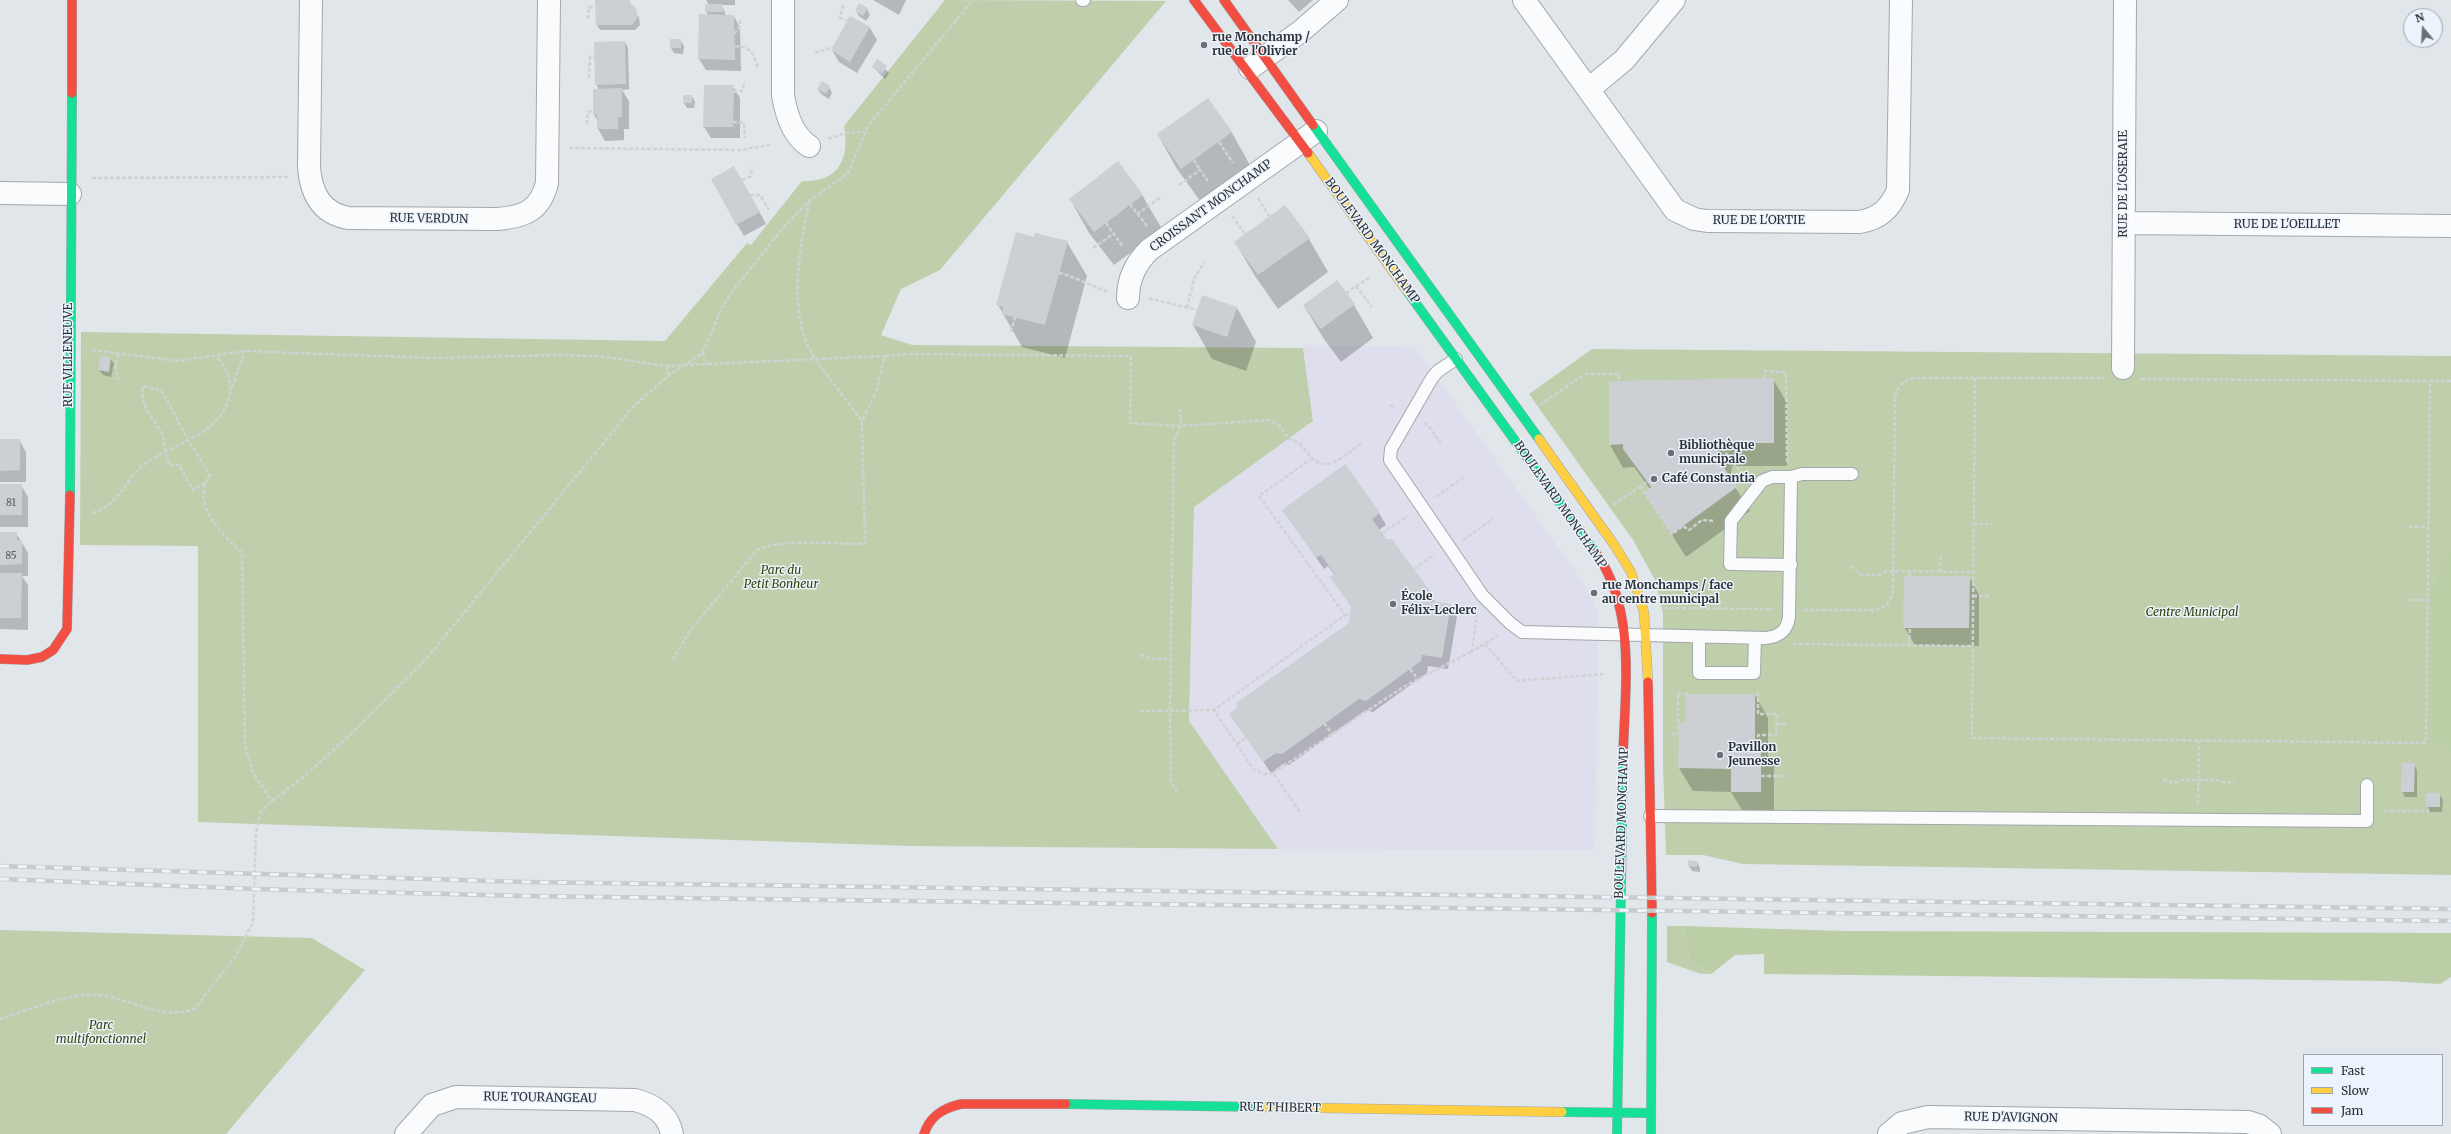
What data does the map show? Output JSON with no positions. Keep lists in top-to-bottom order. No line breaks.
{"streets":{"street":["RUE DE L'OSERAIE","CROISSANT MONCHAMP","RUE VERDUN","RUE DE L'ORTIE","RUE DE L'OEILLET","BOULEVARD MONCHAMP","RUE VILLENEUVE","RUE TOURANGEAU","RUE THIBERT","RUE D'AVIGNON"]},"crossings":[["RUE DE L'OSERAIE","RUE DE L'OEILLET"],["CROISSANT MONCHAMP","BOULEVARD MONCHAMP"],["BOULEVARD MONCHAMP","RUE THIBERT"]],"parks":["Parc du Petit Bonheur","Centre Municipal","Parc multifonctionnel"],"places":["rue Monchamp / rue de l'Olivier","Bibliothèque municipale","Café Constantia","rue Monchamps / face au centre municipal","École Félix-Leclerc","Pavillon Jeunesse"],"house_numbers":["81","85"],"legend":["Fast","Slow","Jam"],"north":"top"}
